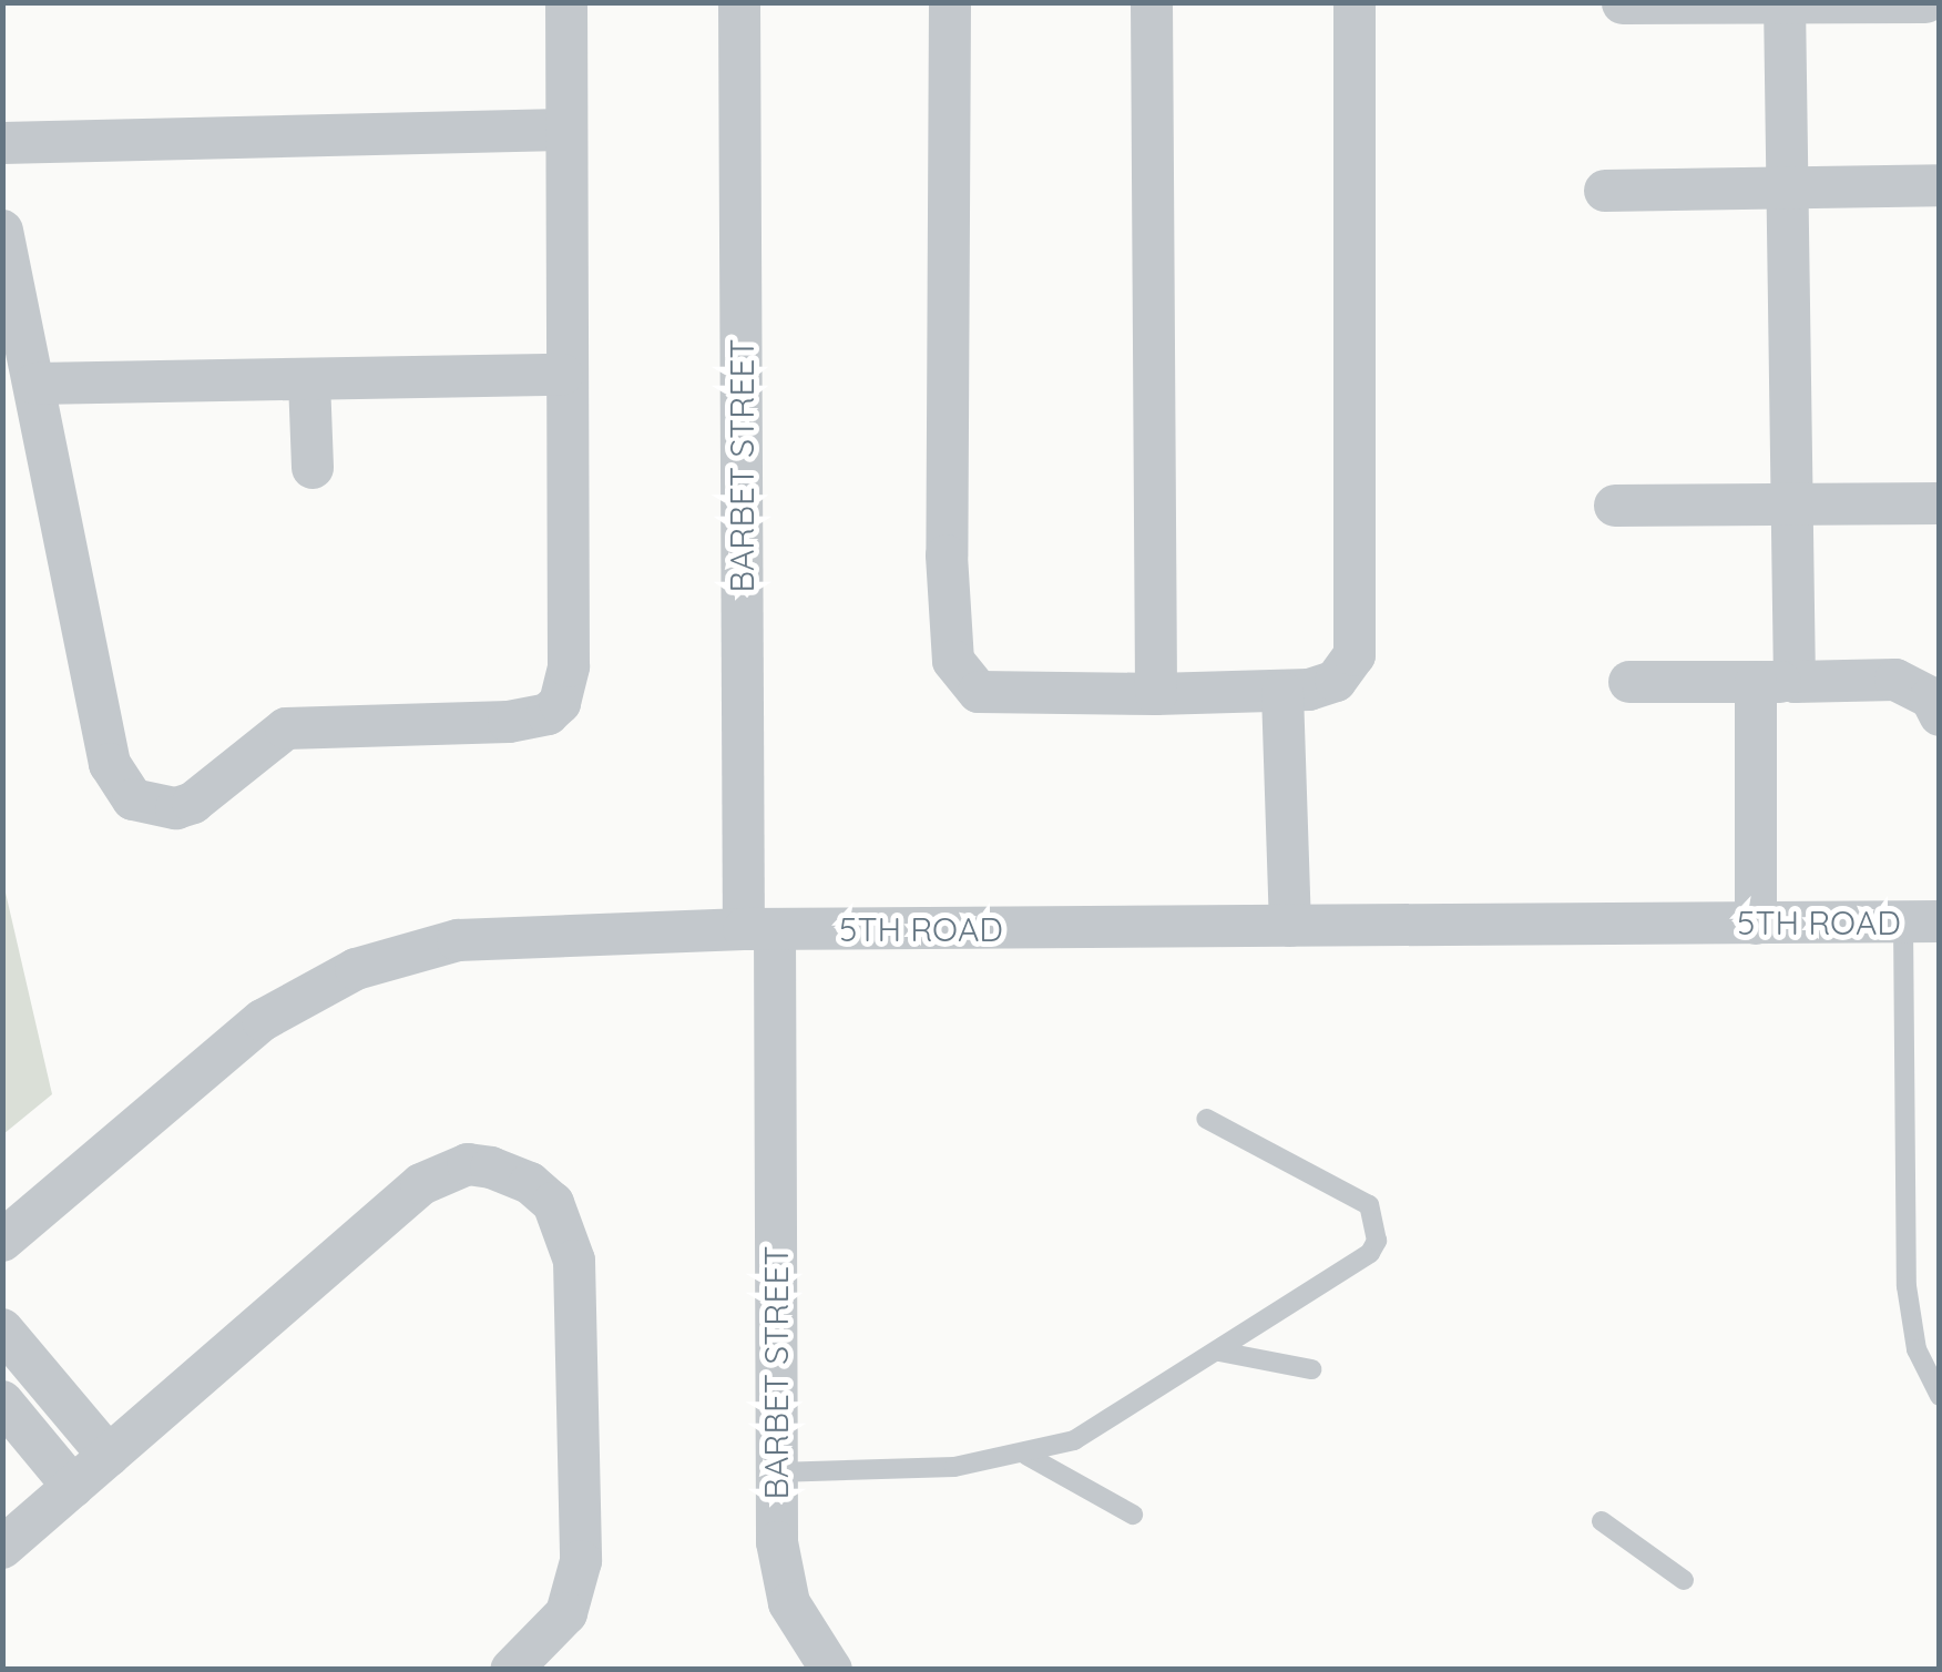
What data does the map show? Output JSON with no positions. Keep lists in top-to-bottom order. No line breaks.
{"streets":{"street":["BARBET STREET","5TH ROAD"]},"crossings":[["BARBET STREET","5TH ROAD"]]}
